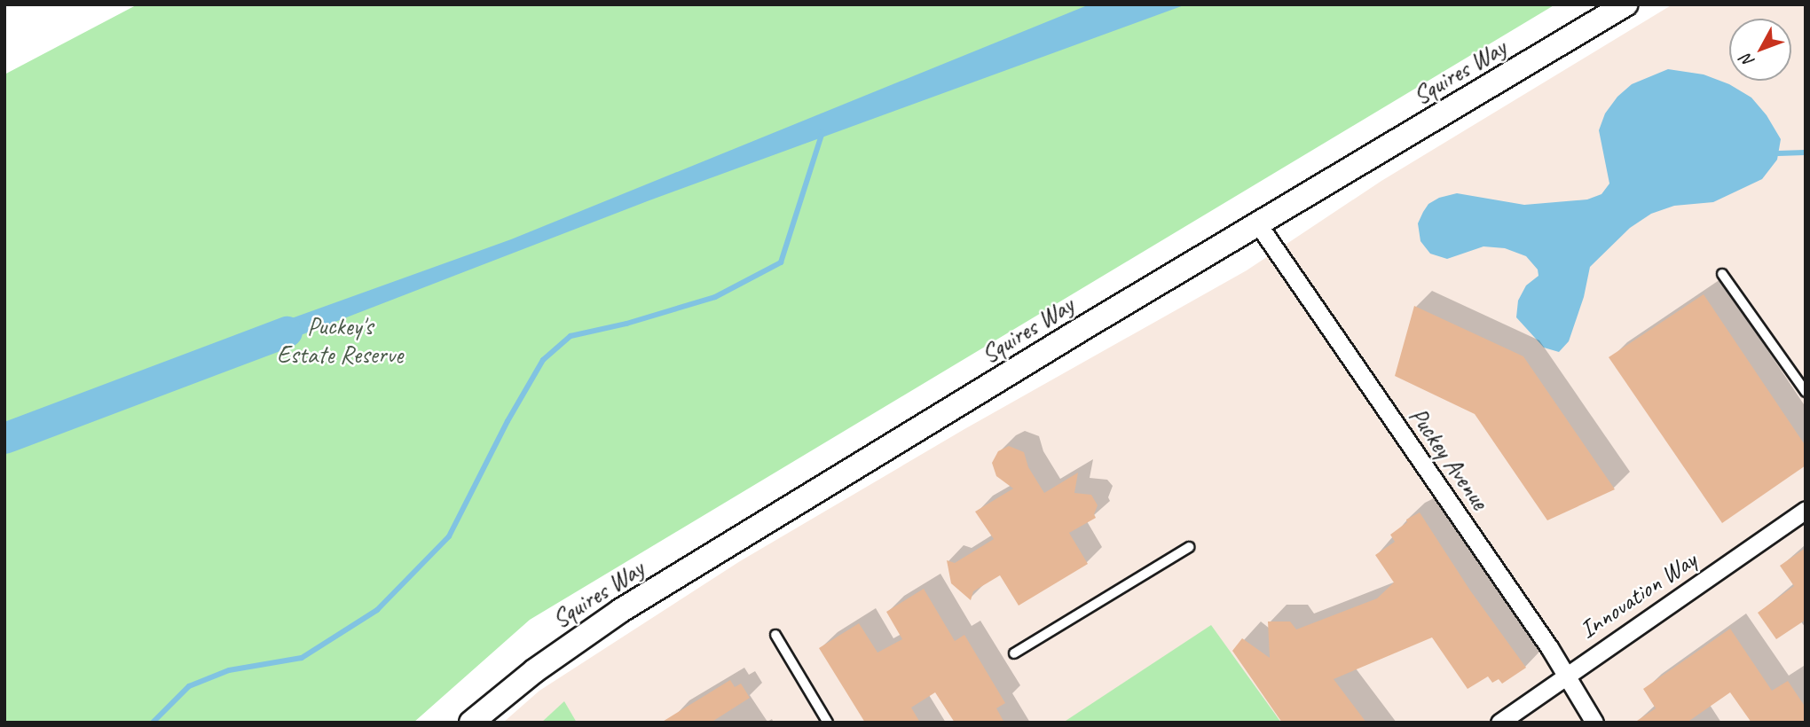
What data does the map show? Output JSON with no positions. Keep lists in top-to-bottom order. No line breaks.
{"streets":{"main road":["Squires Way"],"street":["Puckey Avenue","Innovation Way"]},"crossings":[["Squires Way","Puckey Avenue"],["Puckey Avenue","Innovation Way"]],"parks":["Puckey's Estate Reserve"],"north":"bottom left"}
